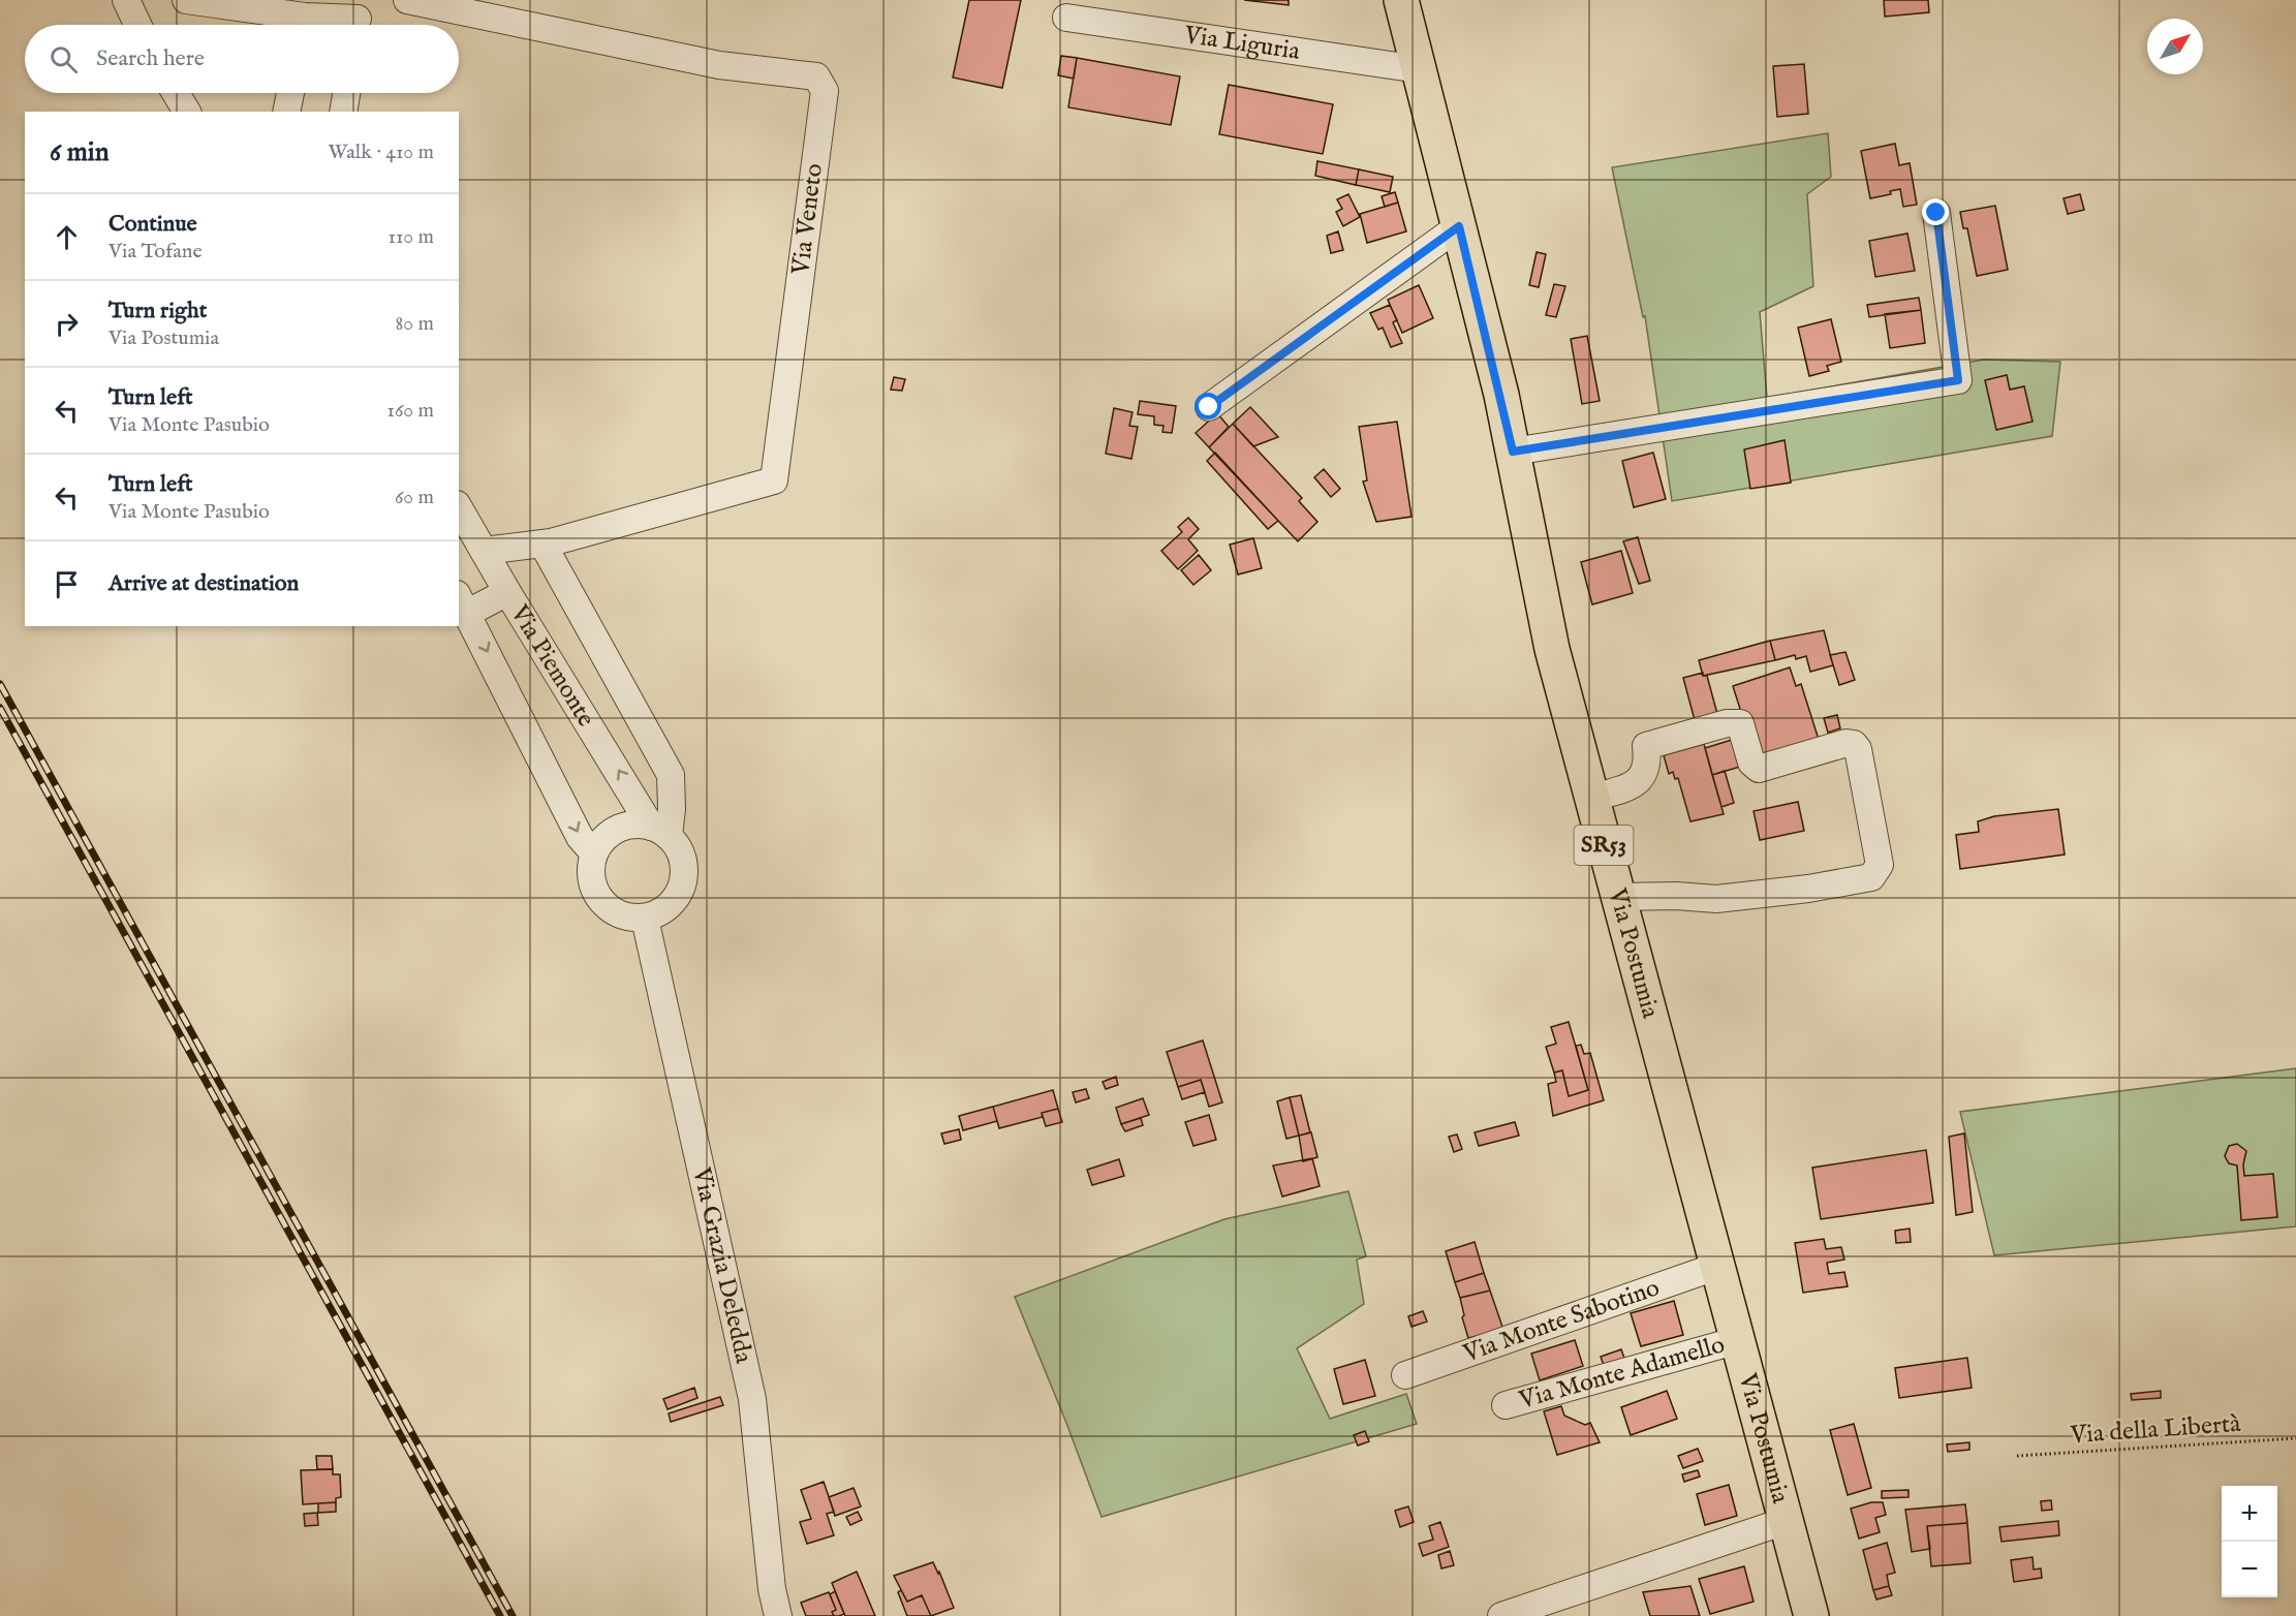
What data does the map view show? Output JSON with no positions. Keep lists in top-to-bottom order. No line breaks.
{"streets":{"main road":["SR53","Via Postumia"],"street":["Via Liguria","Via Veneto","Via Piemonte","Via Grazia Deledda","Via Monte Sabotino","Via Monte Adamello"],"path":["Via della Libertà"]},"crossings":[["Via Liguria","SR53"],["Via Liguria","Via Postumia"],["Via Veneto","Via Piemonte"],["Via Piemonte","Via Grazia Deledda"],["SR53","Via Postumia"],["Via Postumia","Via Monte Sabotino"],["Via Postumia","Via Monte Adamello"]],"north":"top right","page":{"search":"Search here","heading":["6 min","Walk · 410 m"],"list":[["Continue","Via Tofane","110 m"],["Turn right","Via Postumia","80 m"],["Turn left","Via Monte Pasubio","160 m"],["Turn left","Via Monte Pasubio","60 m"],"Arrive at destination"],"map_buttons":["+","−"]}}
